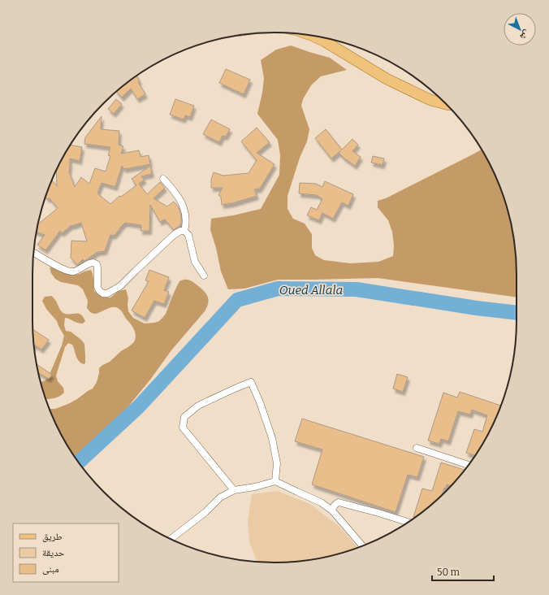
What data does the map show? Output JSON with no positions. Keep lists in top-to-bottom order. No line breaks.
{"water":["Oued Allala"],"legend":["طريق","حديقة","مبنى"],"scale_bar":"50 m","north":"bottom right"}
